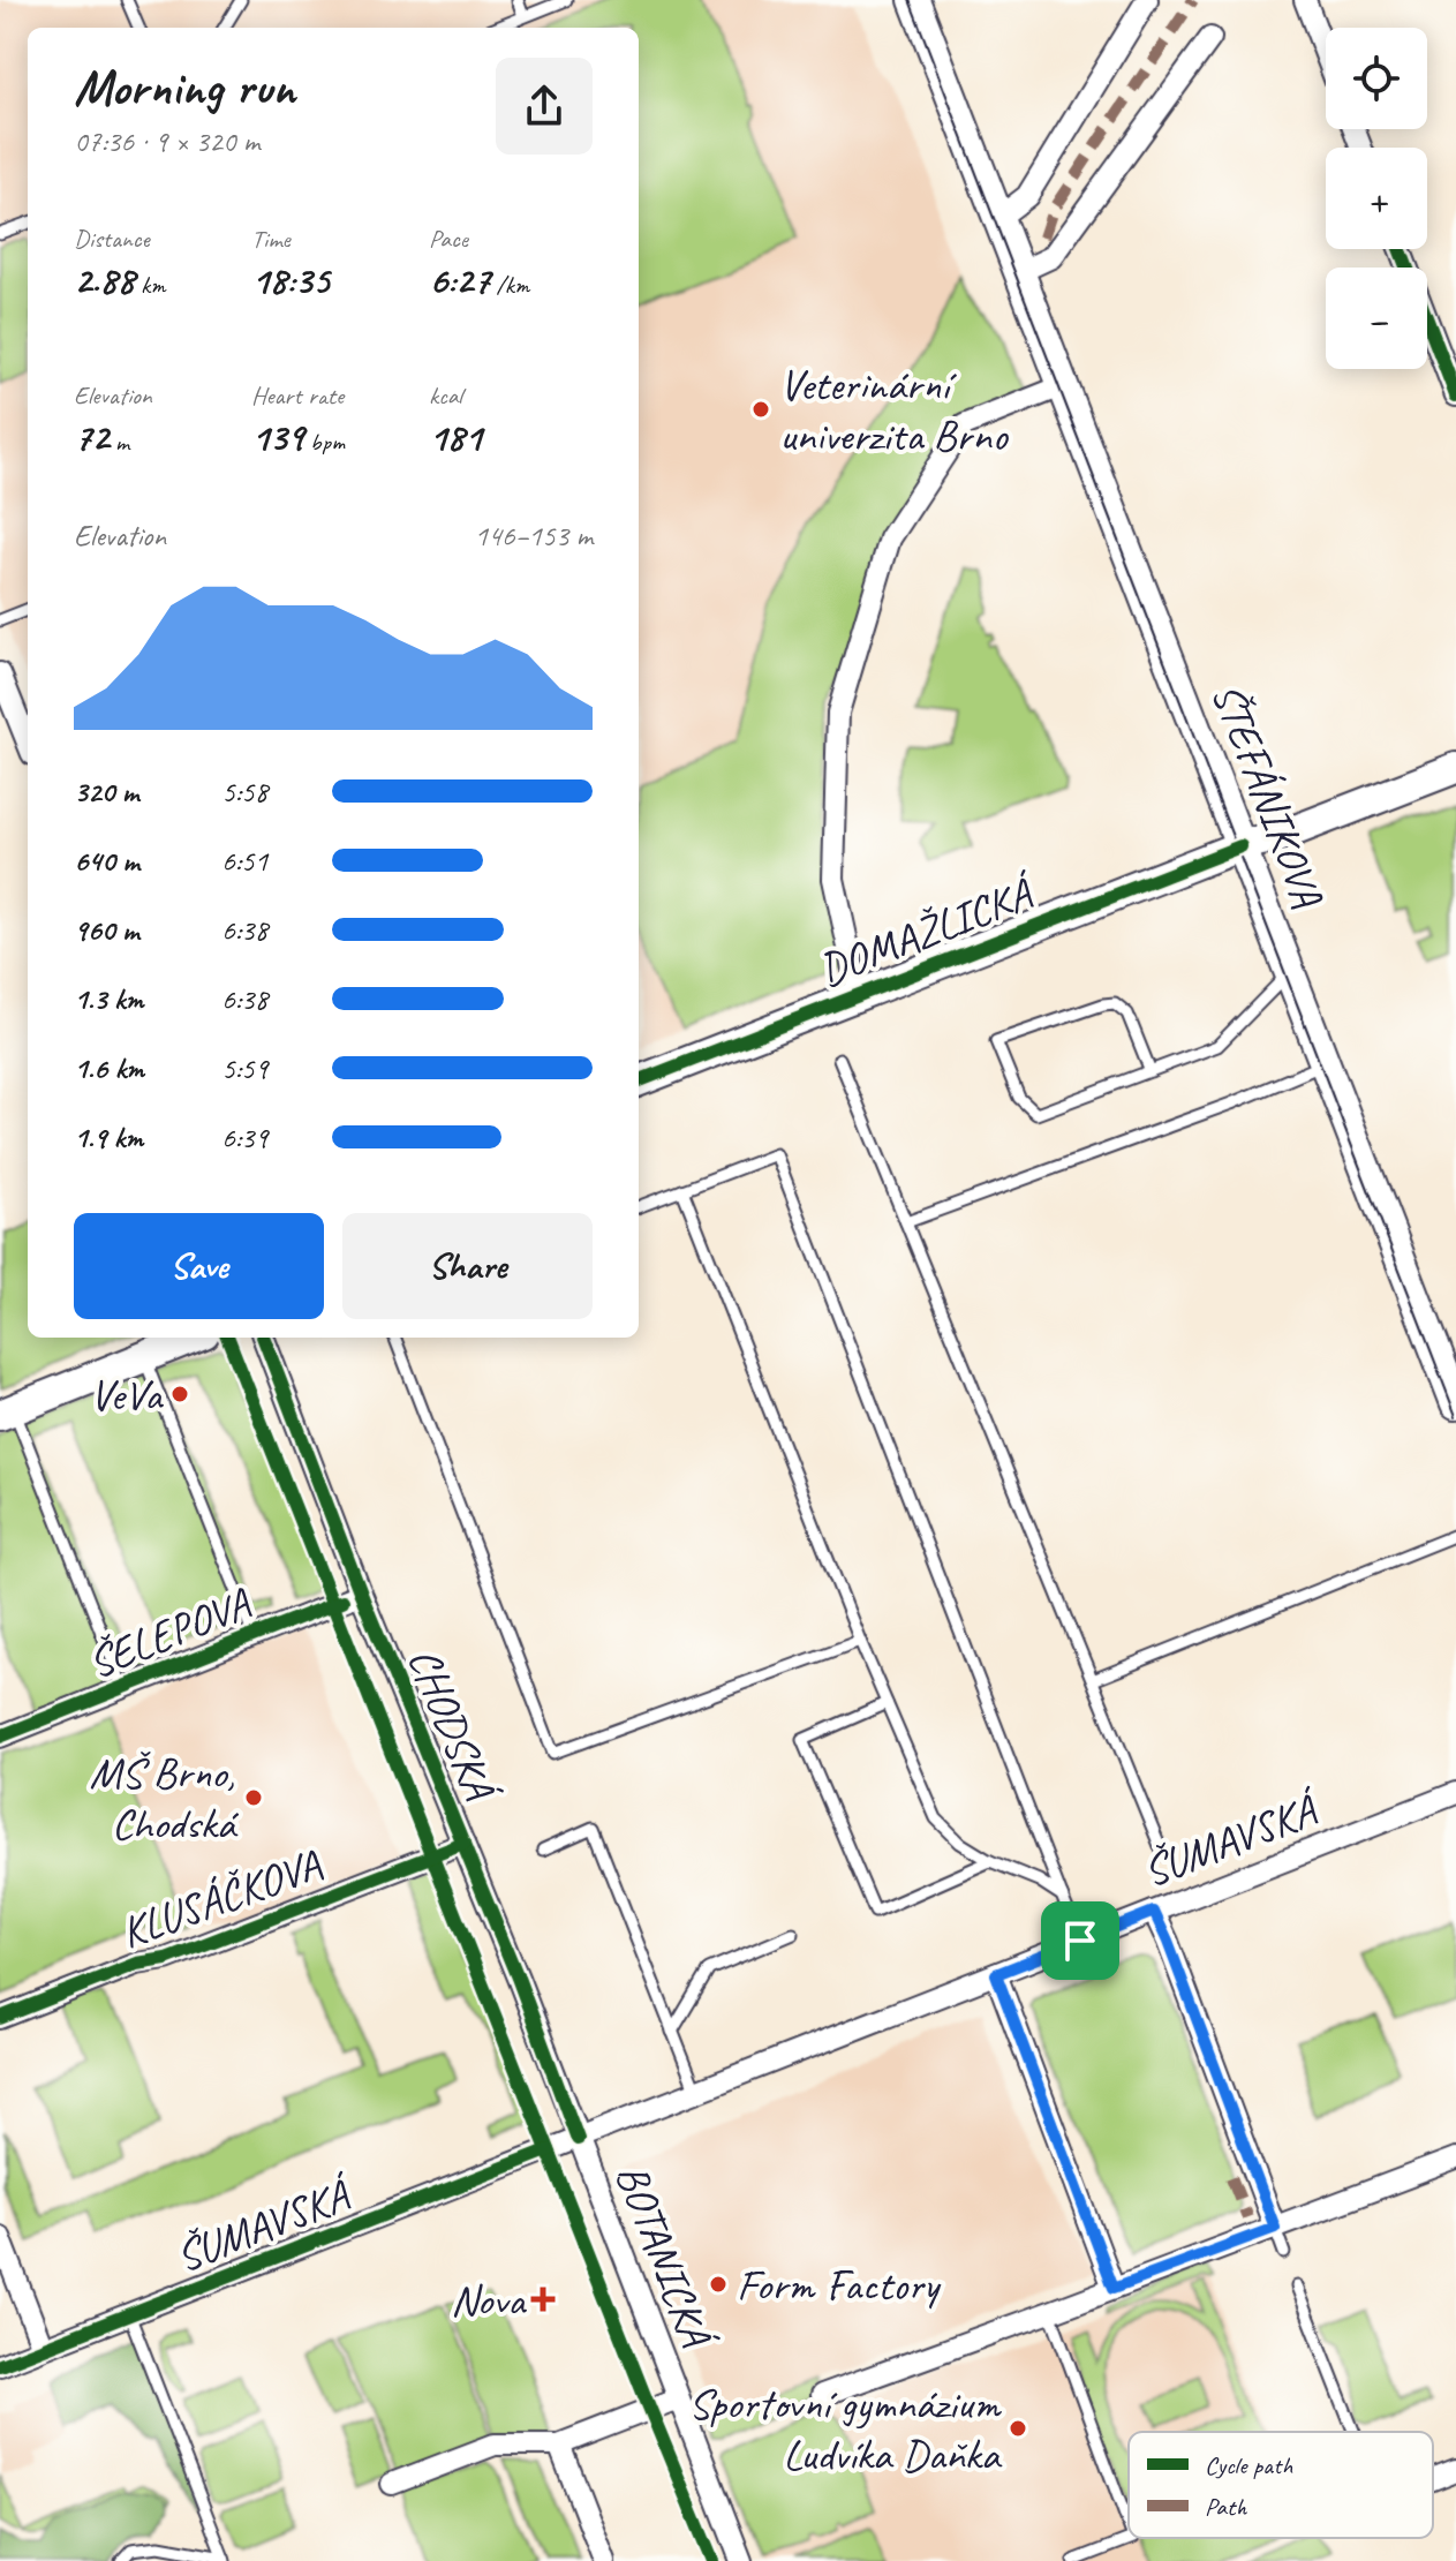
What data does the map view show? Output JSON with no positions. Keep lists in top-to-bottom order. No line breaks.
{"streets":{"street":["ŠTEFÁNIKOVA","DOMAŽLICKÁ","ŠELEPOVA","CHODSKÁ","ŠUMAVSKÁ","KLUSÁČKOVA","BOTANICKÁ"]},"crossings":[["ŠTEFÁNIKOVA","DOMAŽLICKÁ"],["ŠELEPOVA","CHODSKÁ"],["CHODSKÁ","ŠUMAVSKÁ"],["CHODSKÁ","KLUSÁČKOVA"],["CHODSKÁ","BOTANICKÁ"],["ŠUMAVSKÁ","BOTANICKÁ"]],"places":{"other":["Veterinární univerzita Brno","VeVa","MŠ Brno, Chodská","Form Factory","Sportovní gymnázium Ludvíka Daňka"],"health":["Nova"]},"legend":["Cycle path","Path"],"page":{"map_buttons":["+","−"],"heading":["Morning run","07:36 · 9 × 320 m"],"stats":[["Distance","2.88 km"],["Time","18:35"],["Pace","6:27 /km"],["Elevation","72 m"],["Heart rate","139 bpm"],["kcal","181"]],"chart":["Elevation","146–153 m"],"list":[{"name":"320 m","note":"5:58"},{"name":"640 m","note":"6:51"},{"name":"960 m","note":"6:38"},{"name":"1.3 km","note":"6:38"},{"name":"1.6 km","note":"5:59"},{"name":"1.9 km","note":"6:39"}],"buttons":["Save","Share"]}}
